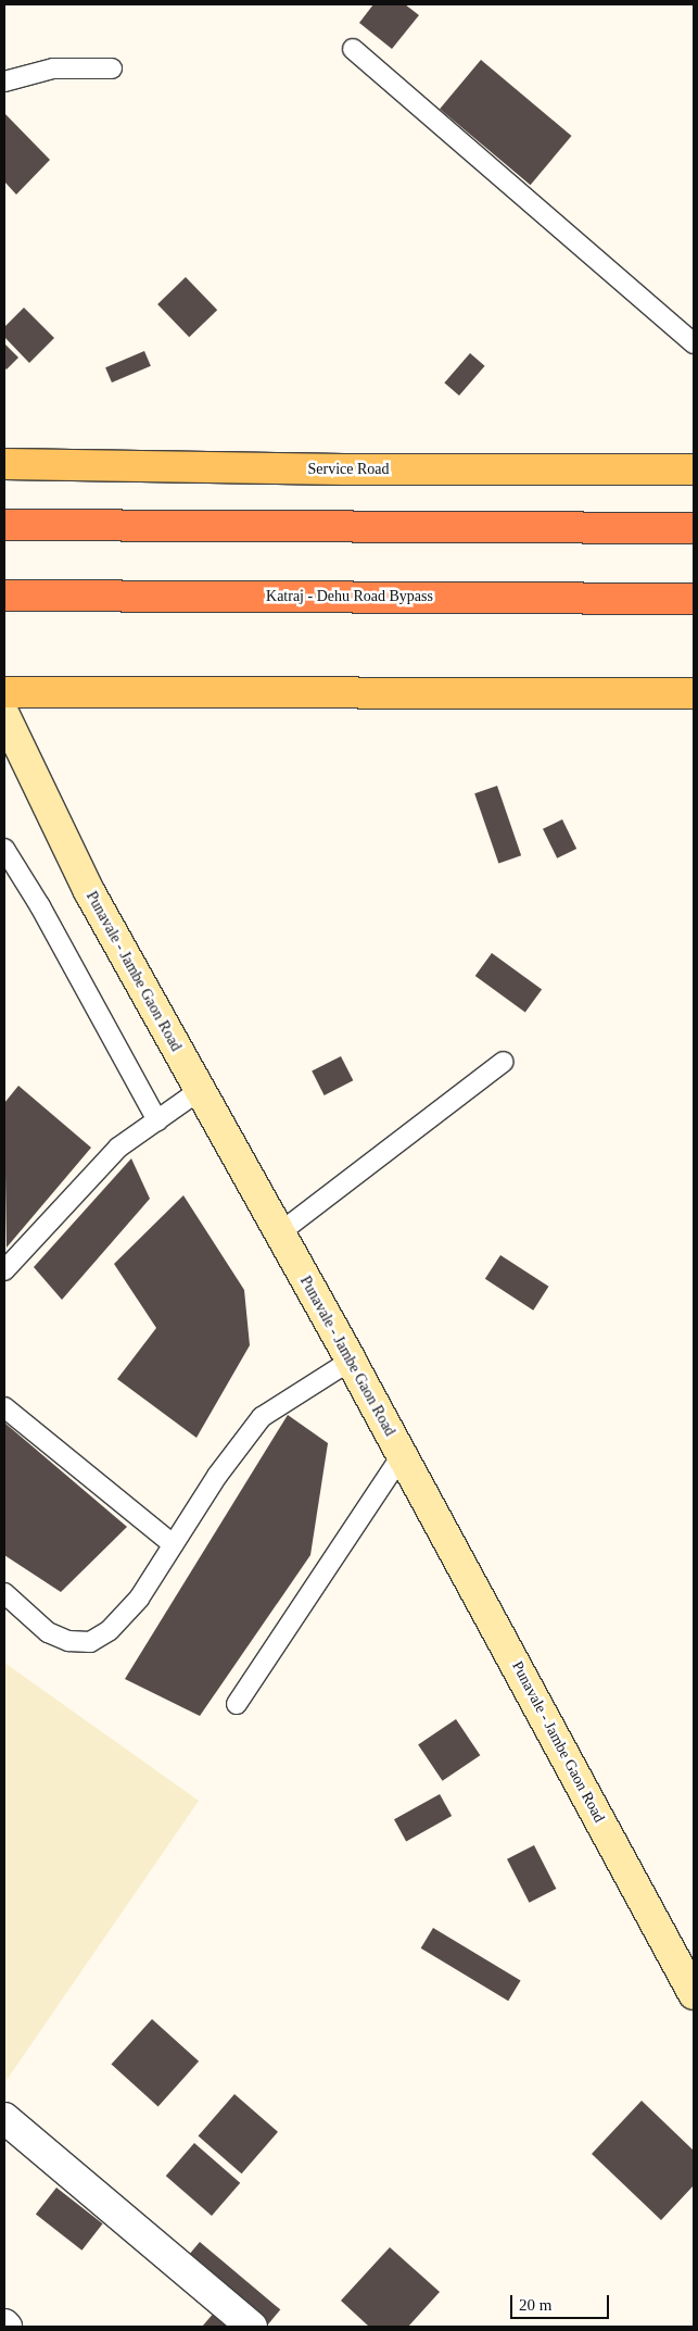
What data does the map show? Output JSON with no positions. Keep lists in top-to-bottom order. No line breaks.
{"streets":{"highway":["Katraj - Dehu Road Bypass"],"main road":["Service Road"],"street":["Punavale - Jambe Gaon Road"]},"scale_bar":"20 m"}
